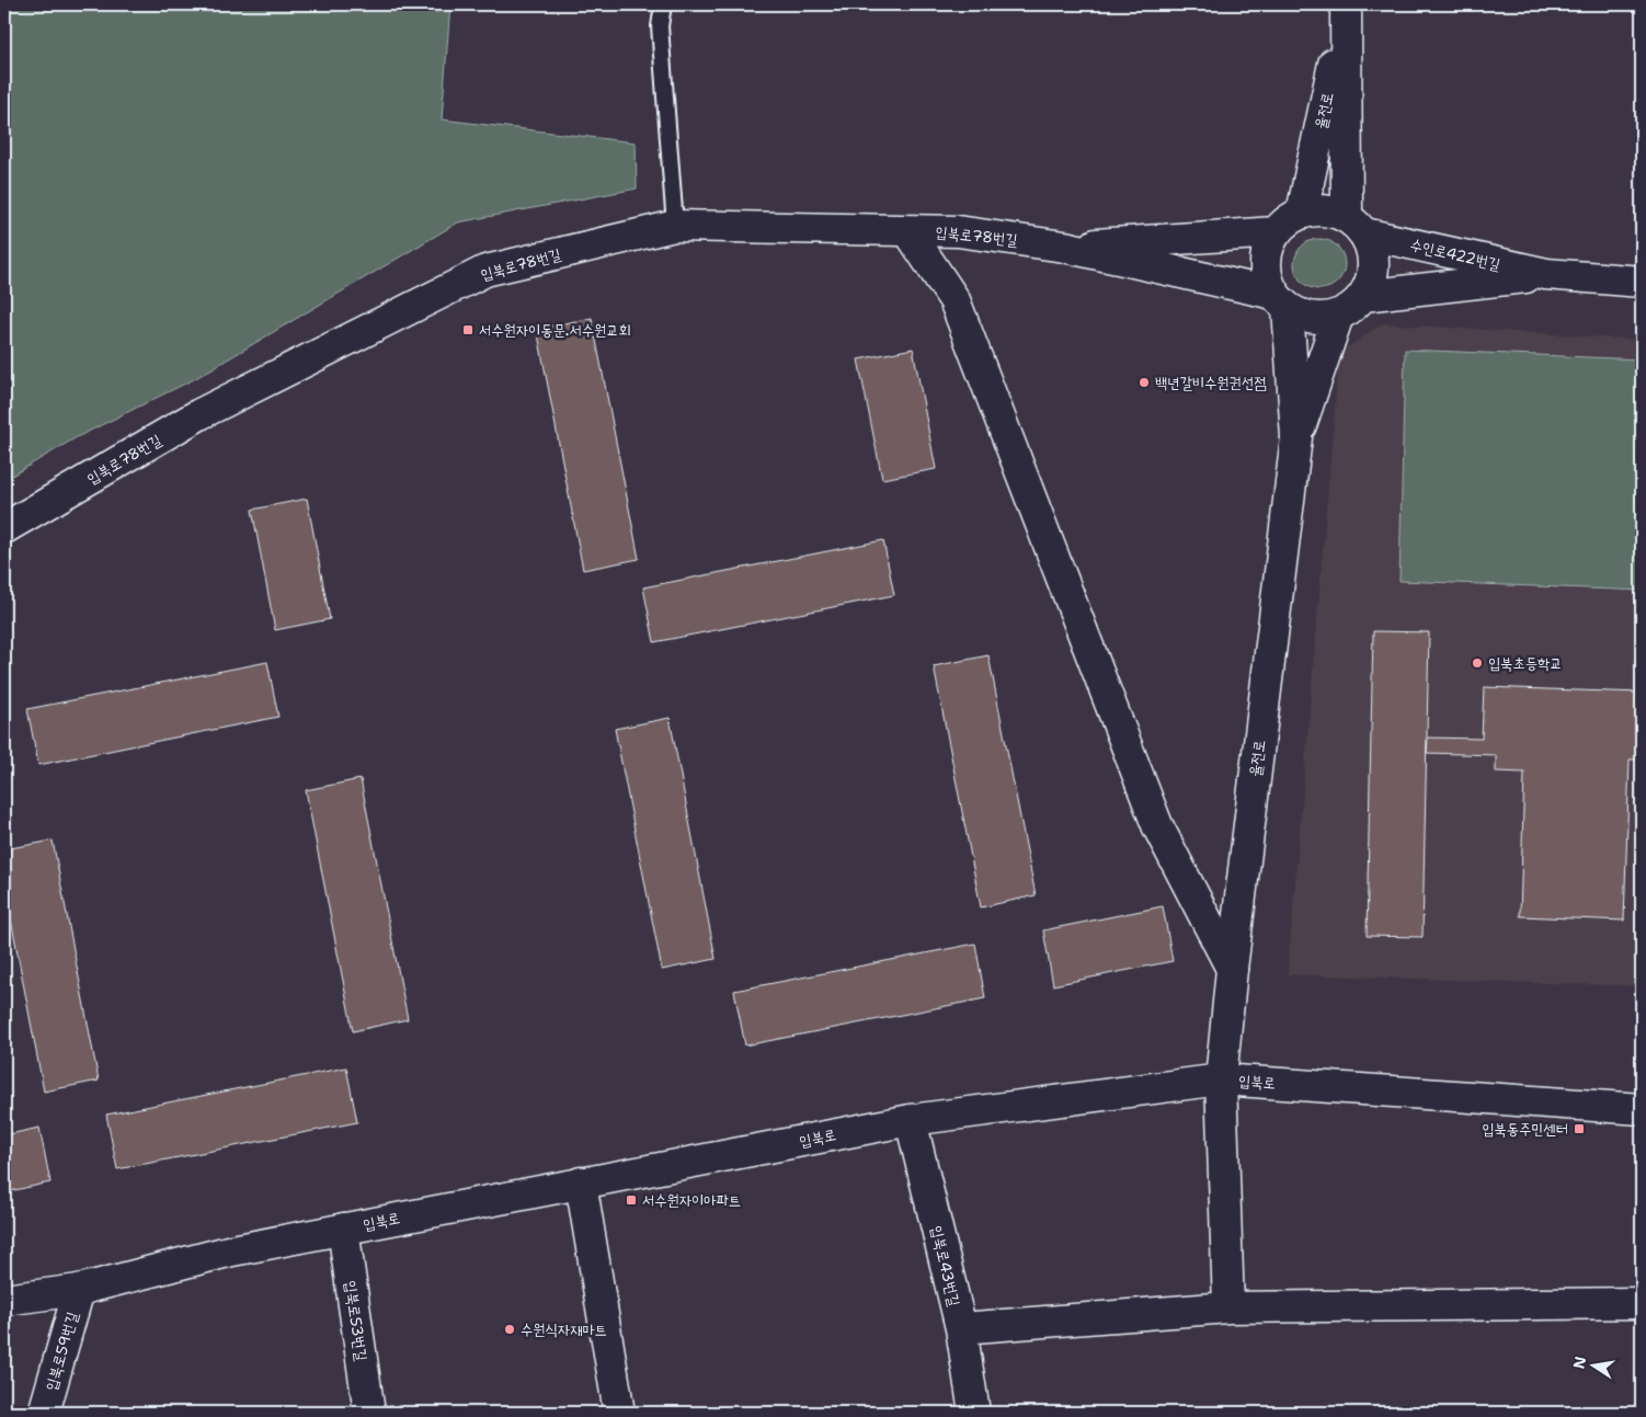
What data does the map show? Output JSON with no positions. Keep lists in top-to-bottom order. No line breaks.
{"streets":{"street":["율전로","입북로78번길","수인로422번길","입북로","입북로43번길","입북로53번길","입북로59번길"]},"crossings":[["율전로","수인로422번길"],["율전로","입북로"],["입북로","입북로43번길"],["입북로","입북로53번길"],["입북로","입북로59번길"]],"places":{"transit":["서수원자이동문.서수원교회","입북동주민센터","서수원자이아파트"],"other":["백년갈비수원권선점","입북초등학교","수원식자재마트"]},"north":"left"}
